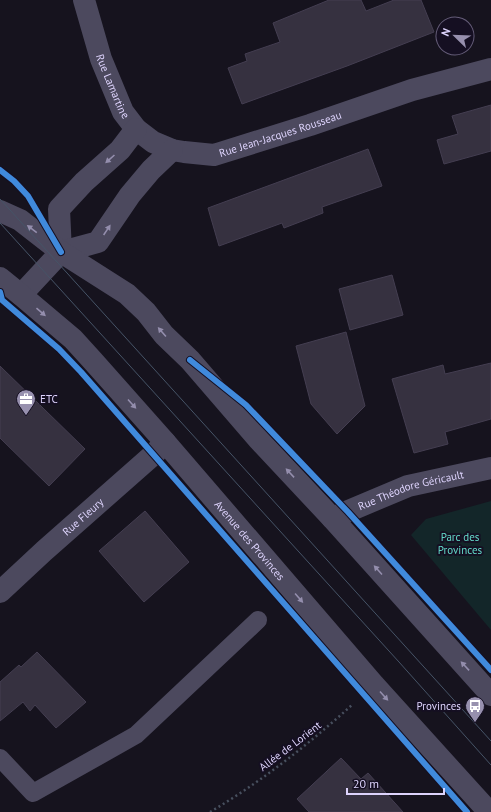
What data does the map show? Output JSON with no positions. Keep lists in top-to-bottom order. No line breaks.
{"streets":{"street":["Rue Lamartine","Rue Jean-Jacques Rousseau","Rue Théodore Géricault","Rue Fleury","Avenue des Provinces"],"path":["Allée de Lorient"]},"crossings":[["Rue Lamartine","Rue Jean-Jacques Rousseau"],["Rue Fleury","Avenue des Provinces"],["Avenue des Provinces","Allée de Lorient"]],"parks":["Parc des Provinces"],"places":{"office":["ETC"],"bus stop":["Provinces"]},"scale_bar":"20 m","north":"top left"}
